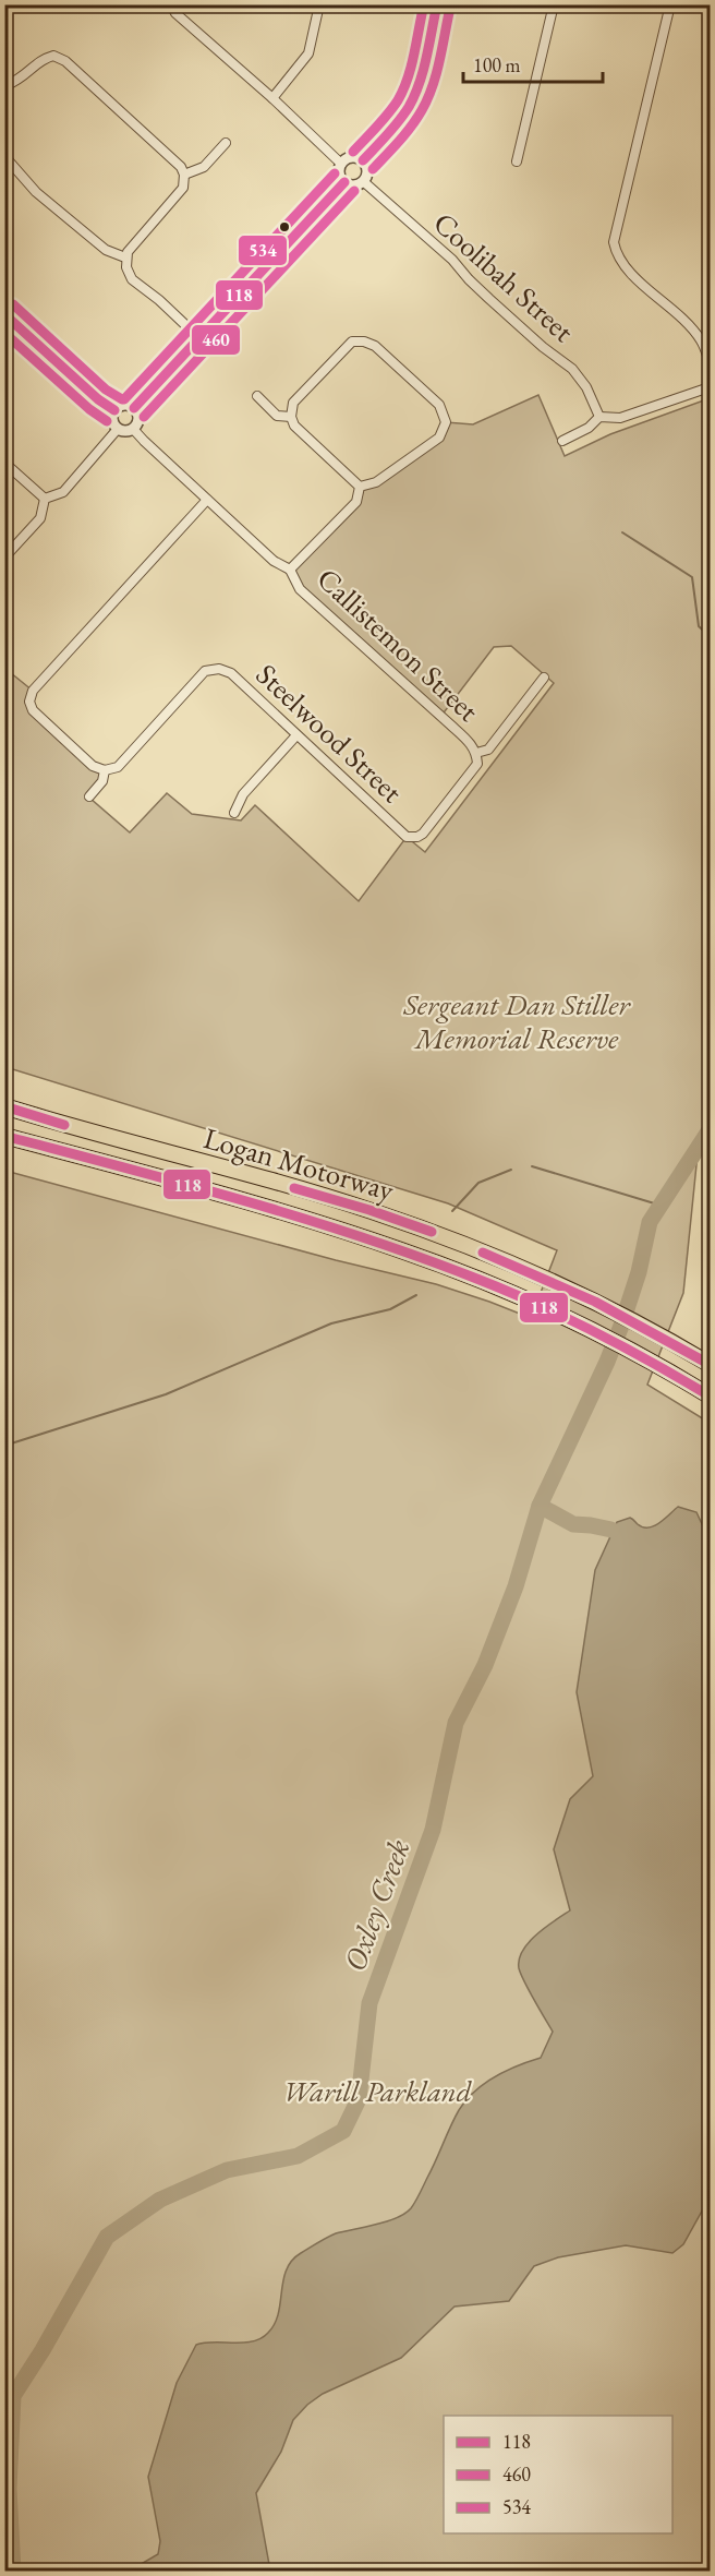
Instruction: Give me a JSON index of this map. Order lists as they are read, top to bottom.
{
  "streets": {
    "highway": ["Logan Motorway"],
    "street": ["Coolibah Street", "Callistemon Street", "Steelwood Street"]
  },
  "crossings": [
    ["Callistemon Street", "Steelwood Street"]
  ],
  "water": ["Oxley Creek"],
  "parks": ["Sergeant Dan Stiller Memorial Reserve", "Warill Parkland"],
  "lines": ["transit line 118", "transit line 534", "transit line 460"],
  "legend": ["118", "460", "534"],
  "scale_bar": "100 m"
}
